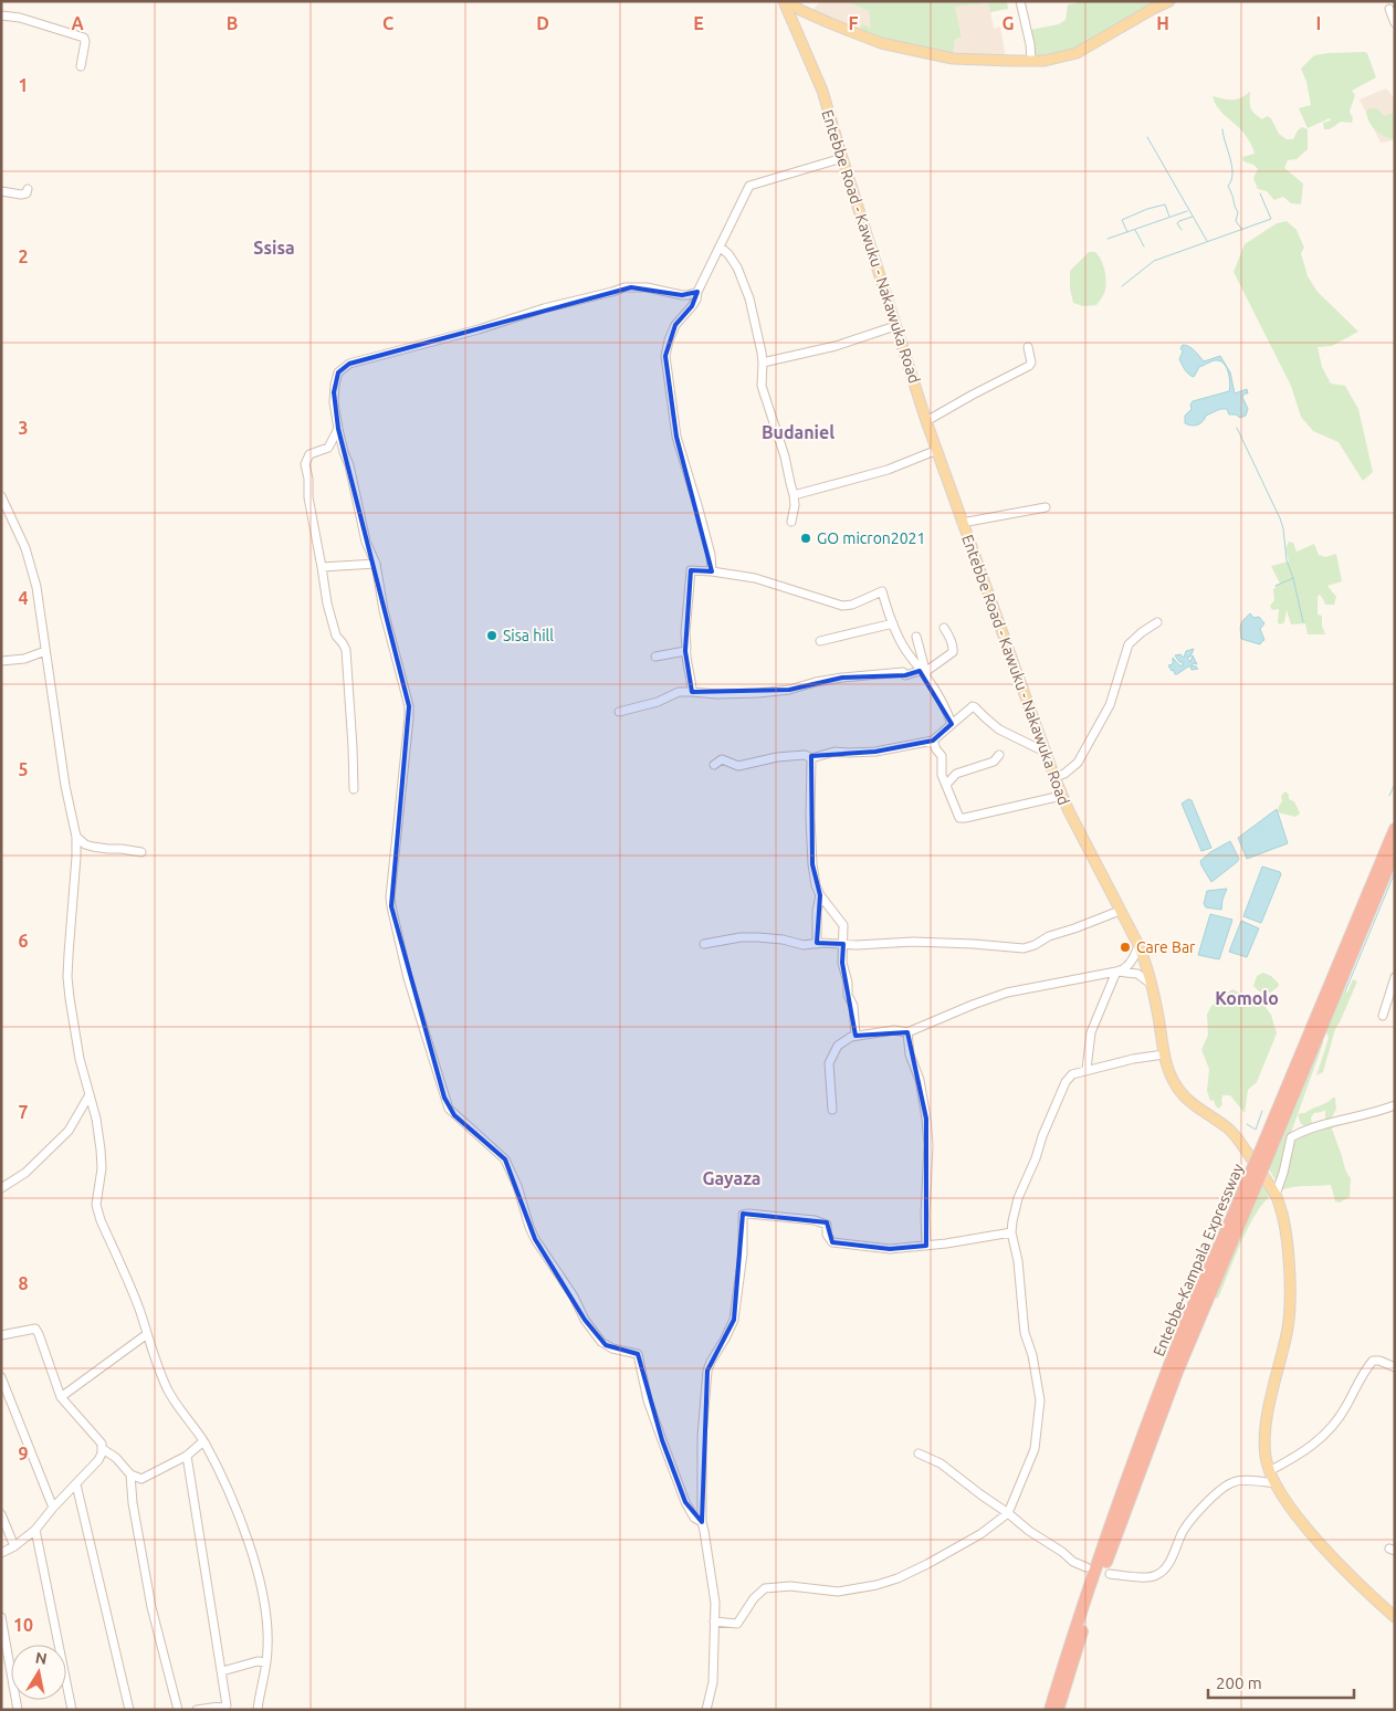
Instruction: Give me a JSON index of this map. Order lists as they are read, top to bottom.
{
  "streets": {
    "highway": ["Entebbe-Kampala Expressway"],
    "main road": ["Entebbe Road - Kawuku - Nakawuka Road"]
  },
  "districts": [
    "Ssisa",
    "Budaniel",
    "Komolo",
    "Gayaza"
  ],
  "places": ["GO micron2021", "Sisa hill", "Care Bar"],
  "scale_bar": "200 m",
  "north": "top",
  "grid": {
    "columns": [
      "A",
      "B",
      "C",
      "D",
      "E",
      "F",
      "G",
      "H",
      "I"
    ],
    "rows": [
      "1",
      "2",
      "3",
      "4",
      "5",
      "6",
      "7",
      "8",
      "9",
      "10"
    ]
  }
}
